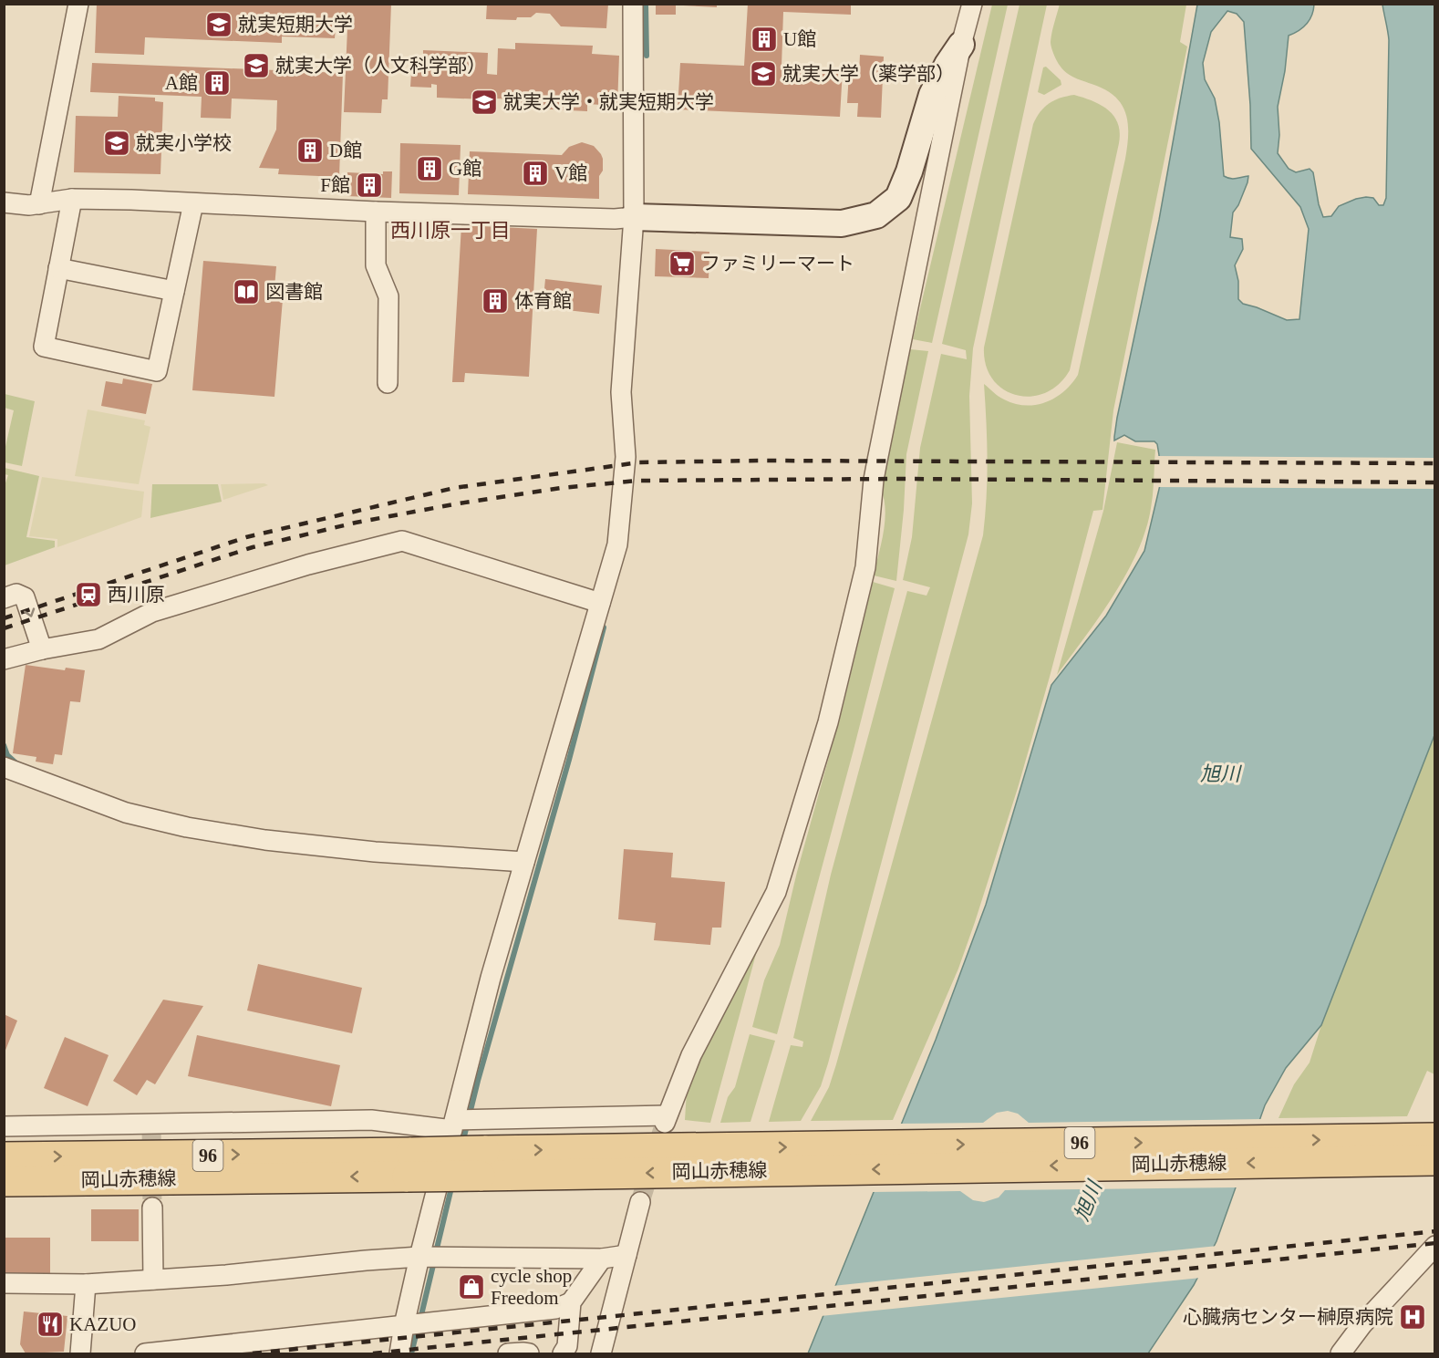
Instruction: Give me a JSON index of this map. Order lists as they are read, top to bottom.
{
  "streets": {
    "main road": ["96", "岡山赤穂線"]
  },
  "districts": ["西川原一丁目"],
  "water": ["旭川"],
  "places": {
    "school or university": [
      "就実短期大学",
      "就実大学（人文科学部）",
      "就実大学（薬学部）",
      "就実大学・就実短期大学",
      "就実小学校"
    ],
    "building": [
      "U館",
      "A館",
      "D館",
      "G館",
      "V館",
      "F館",
      "体育館"
    ],
    "supermarket": ["ファミリーマート"],
    "library": ["図書館"],
    "station": ["西川原"],
    "shop": ["cycle shop Freedom"],
    "hospital": ["心臓病センター榊原病院"],
    "restaurant": ["KAZUO"]
  }
}
